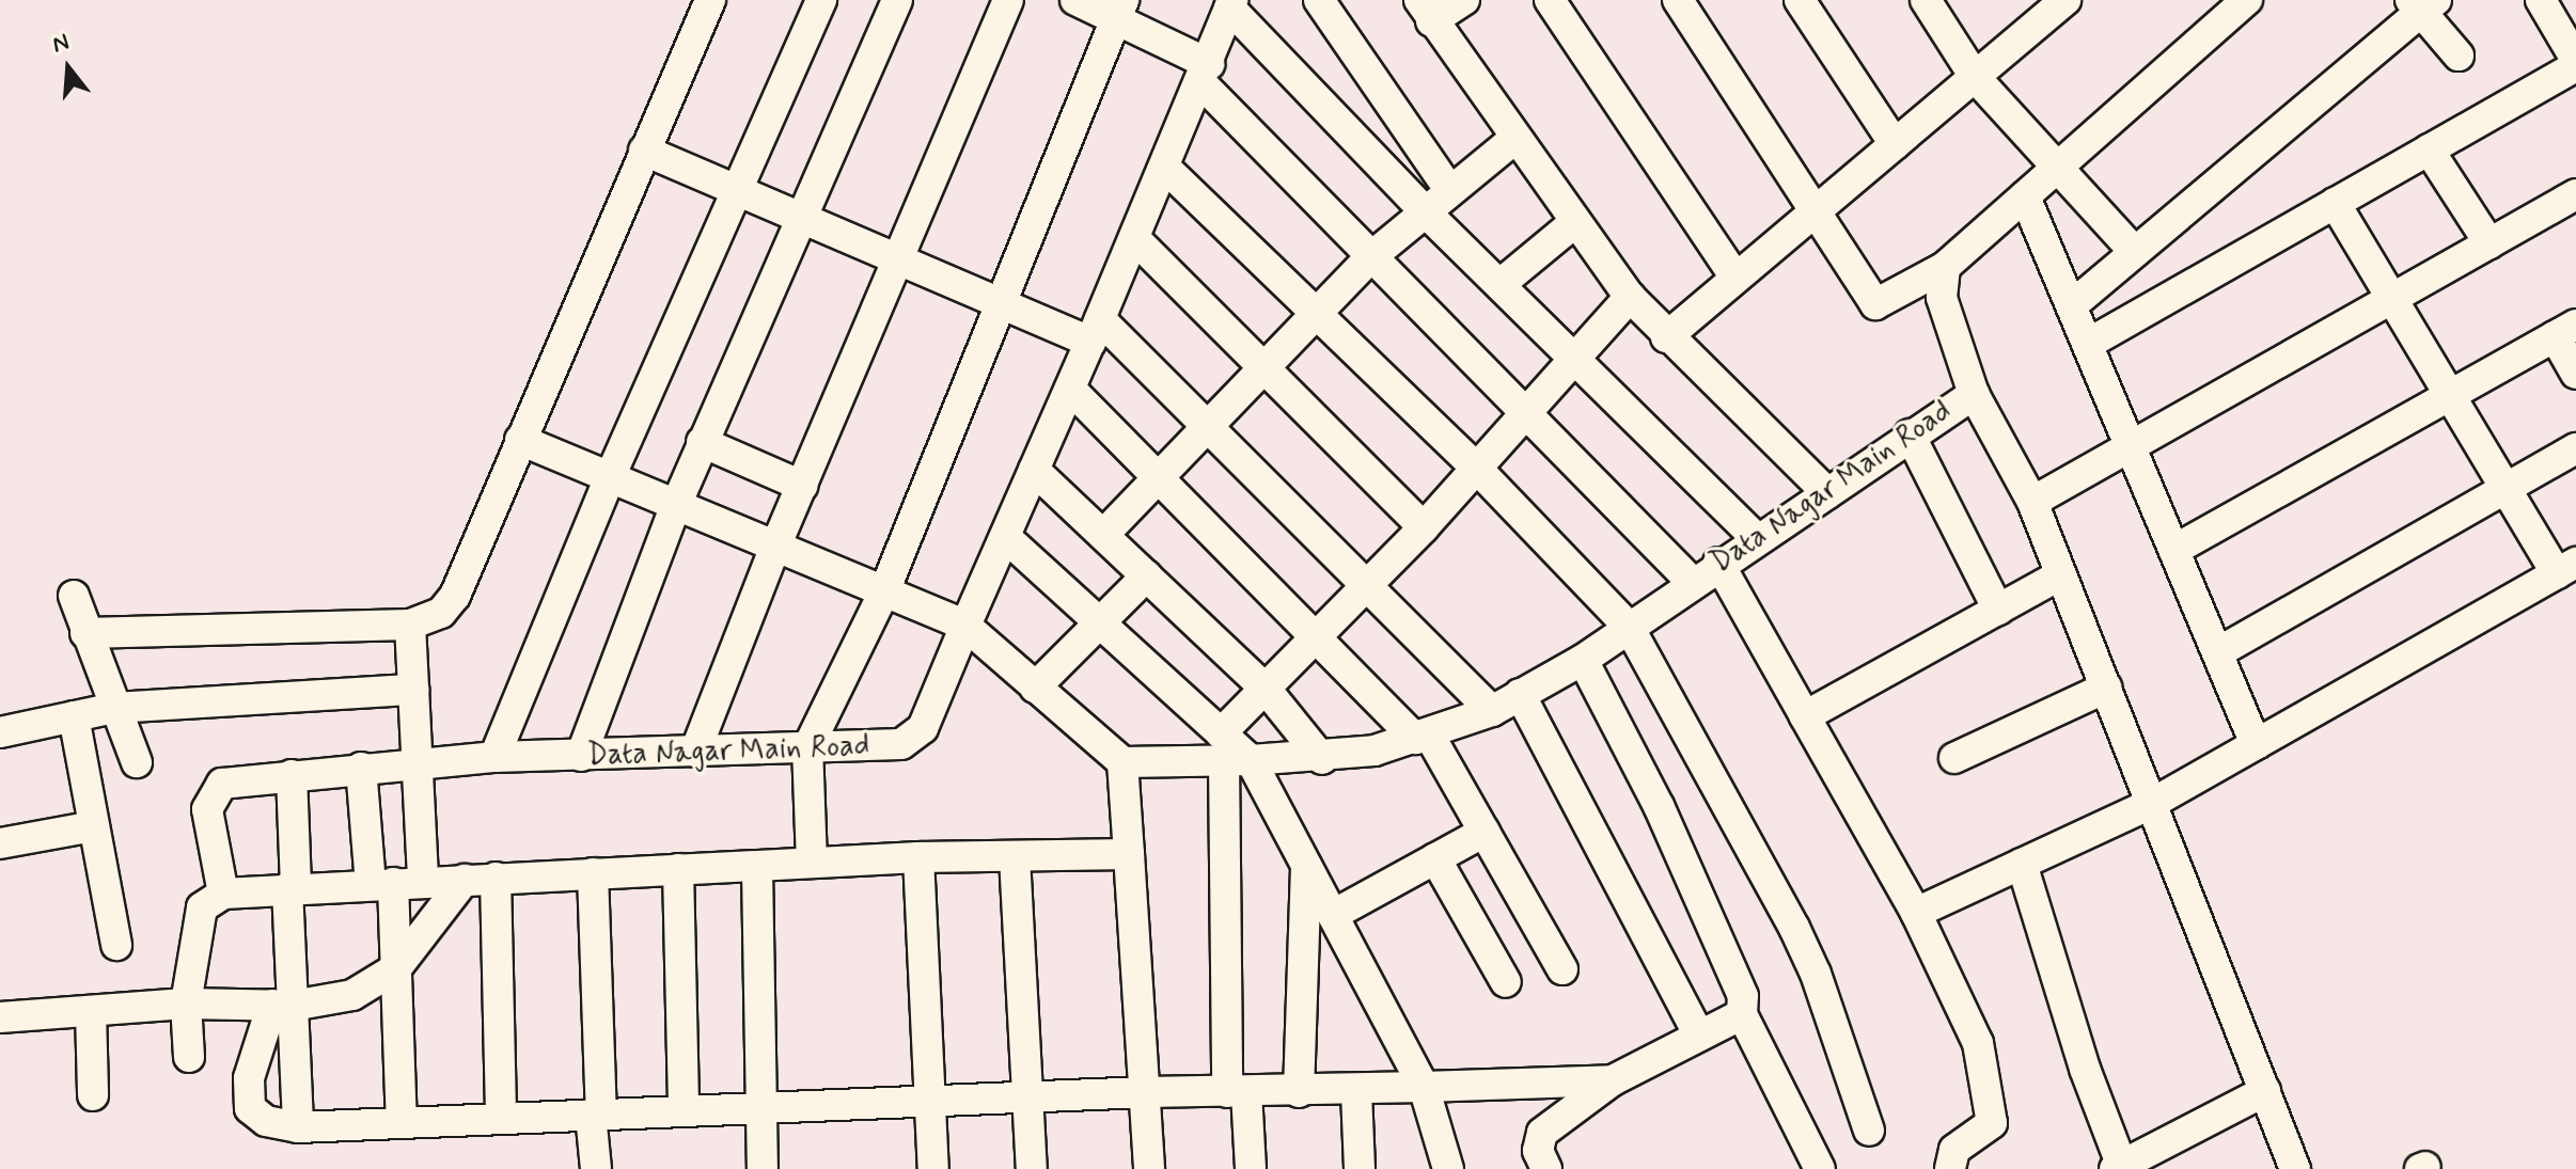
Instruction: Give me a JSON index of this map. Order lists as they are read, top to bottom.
{
  "streets": {
    "street": ["Data Nagar Main Road"]
  },
  "north": "top"
}
